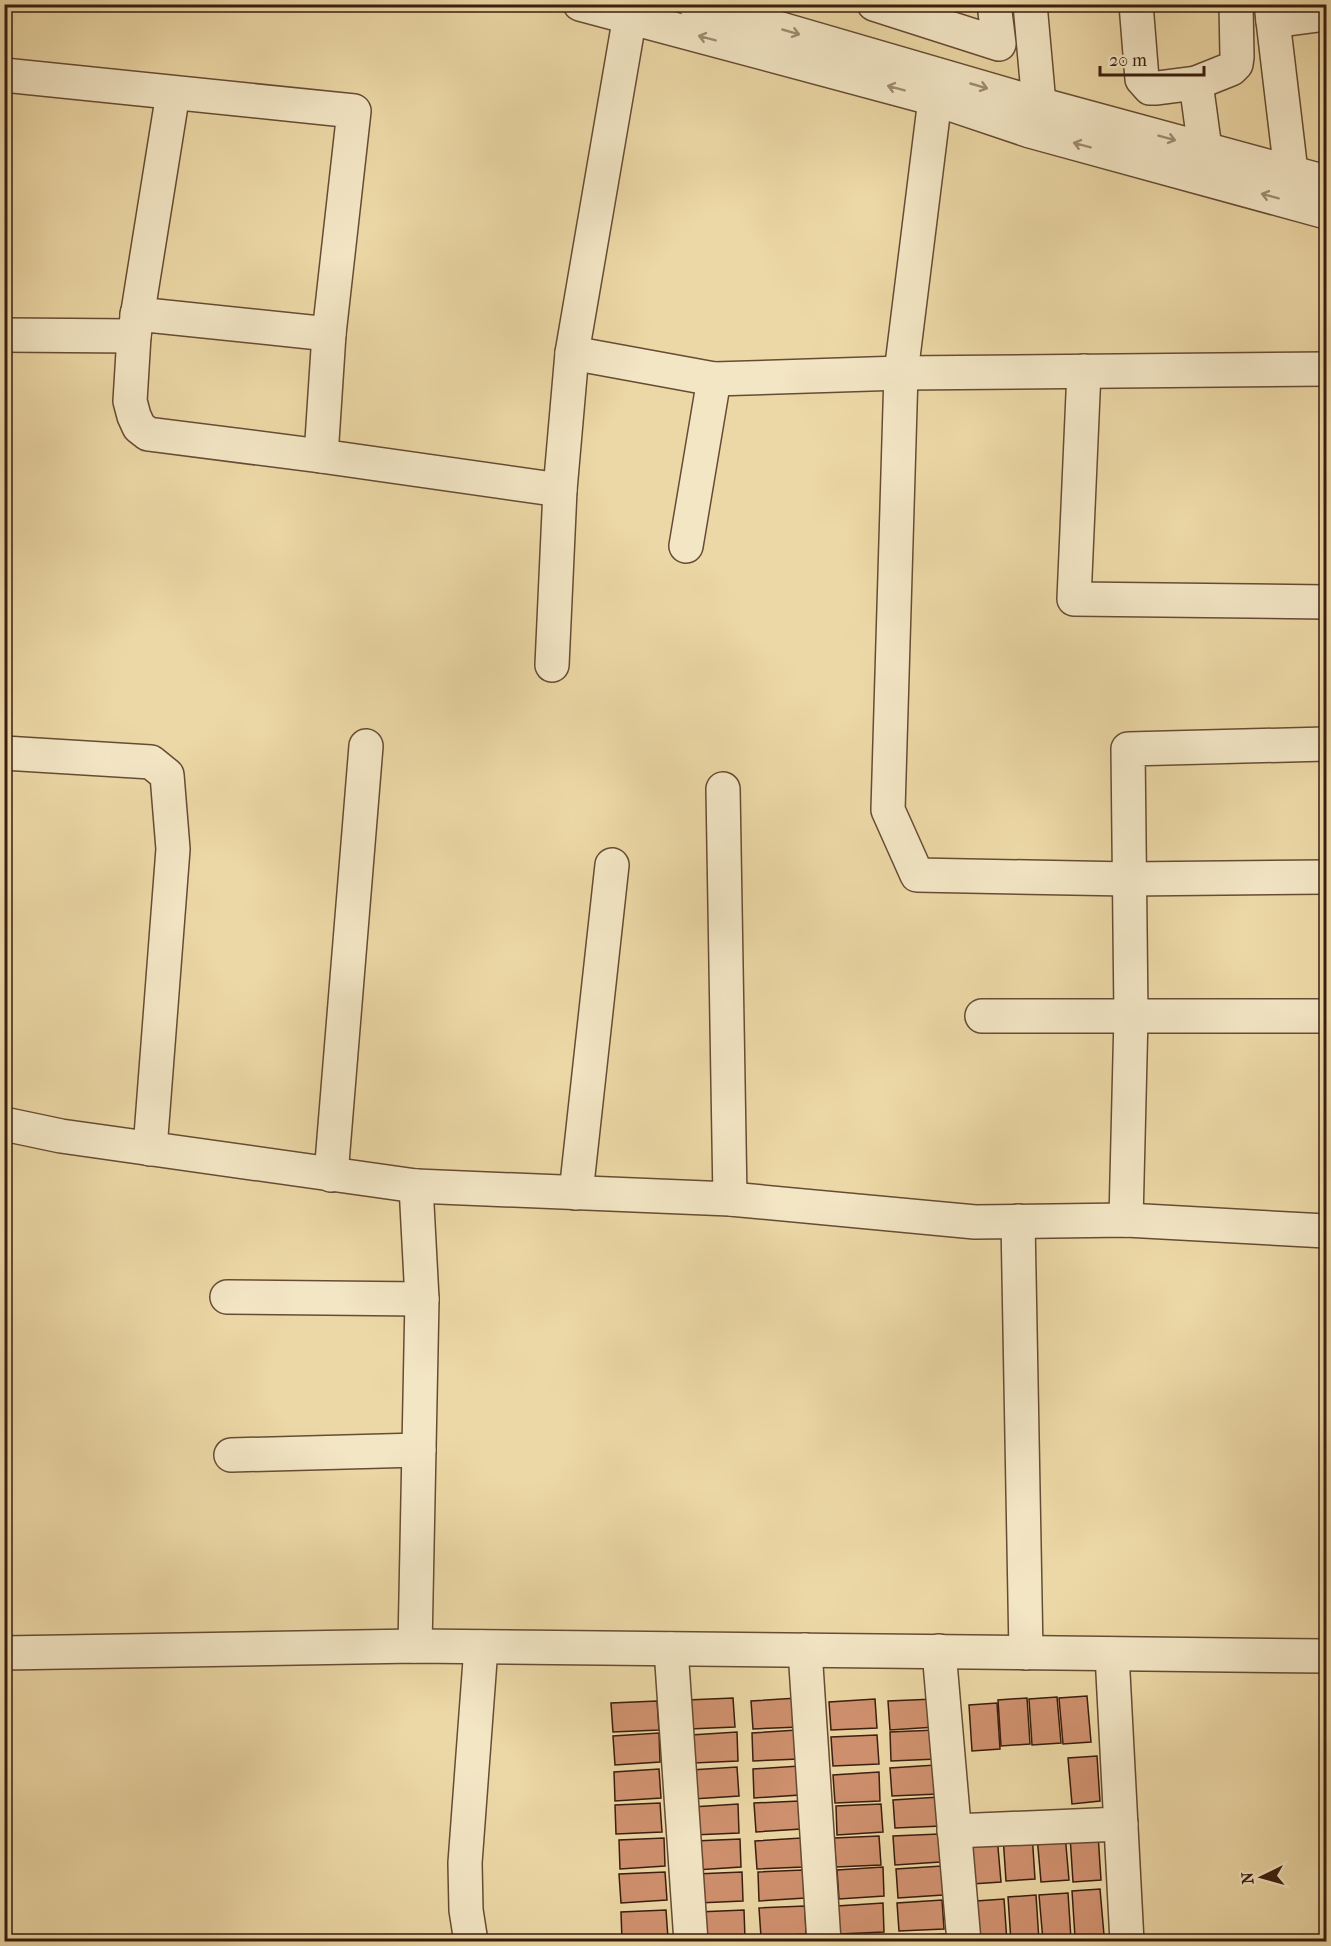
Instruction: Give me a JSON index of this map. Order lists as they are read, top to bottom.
{
  "scale_bar": "20 m",
  "north": "left"
}
